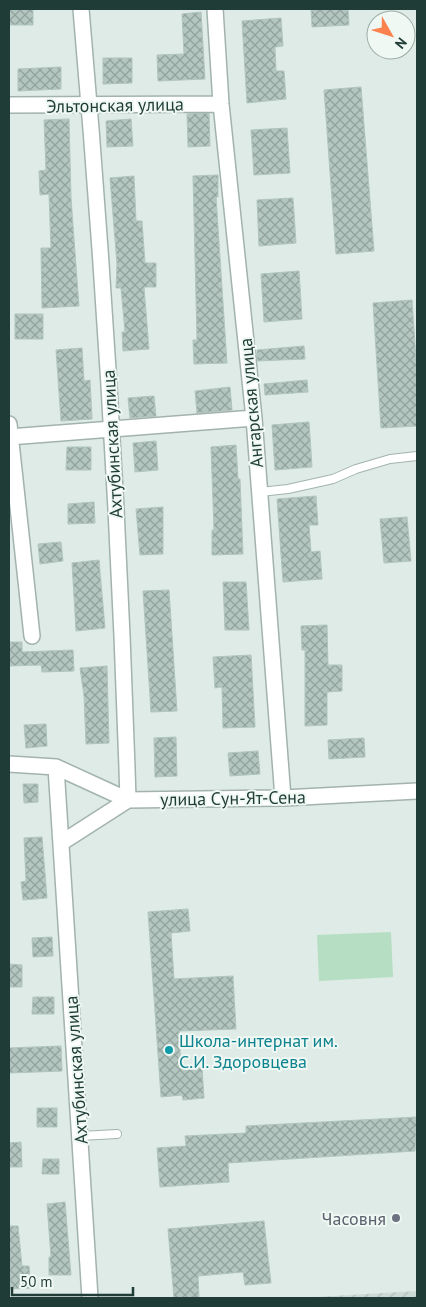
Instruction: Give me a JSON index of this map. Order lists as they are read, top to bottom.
{
  "streets": {
    "street": [
      "Эльтонская улица",
      "Ангарская улица",
      "Ахтубинская улица",
      "улица Сун-Ят-Сена"
    ]
  },
  "crossings": [
    ["Эльтонская улица", "Ангарская улица"],
    ["Эльтонская улица", "Ахтубинская улица"],
    ["Ангарская улица", "улица Сун-Ят-Сена"],
    ["Ахтубинская улица", "улица Сун-Ят-Сена"]
  ],
  "places": ["Школа-интернат им. С.И. Здоровцева", "Часовня"],
  "scale_bar": "50 m",
  "north": "bottom right"
}
